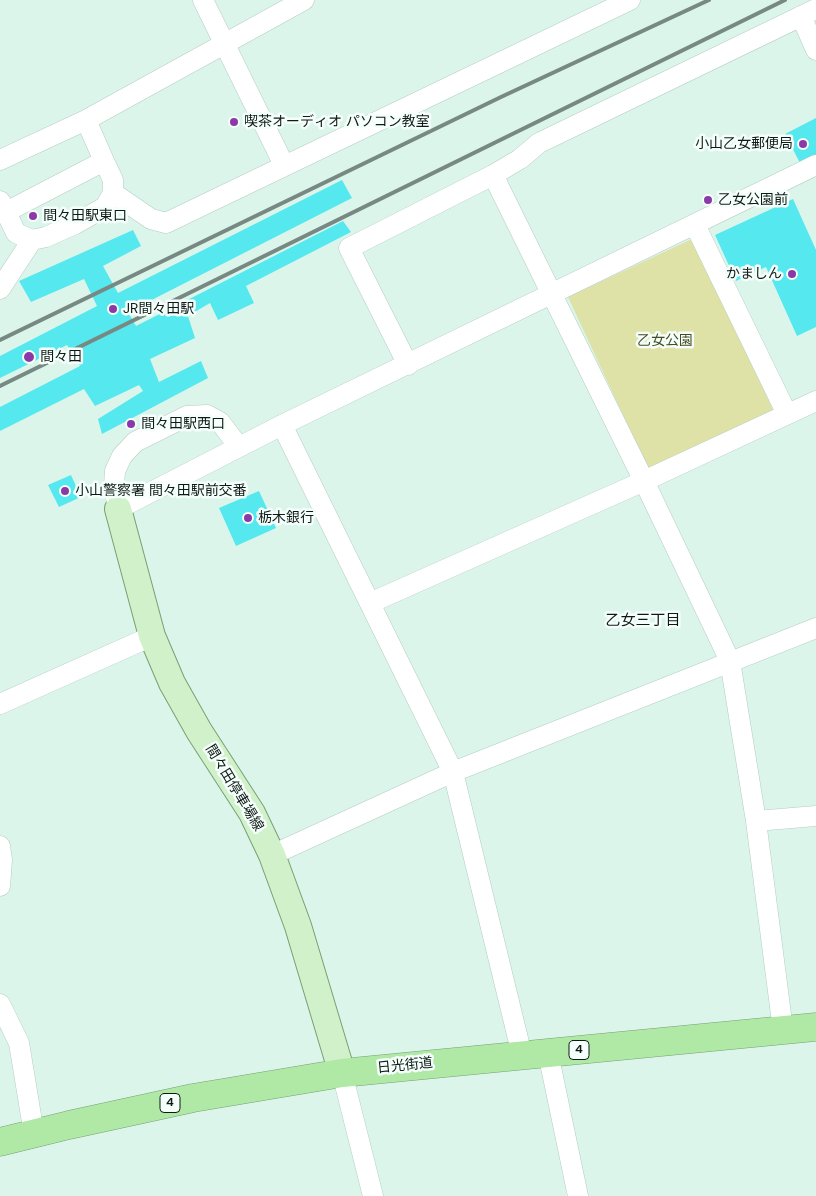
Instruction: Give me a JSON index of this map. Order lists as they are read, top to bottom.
{
  "streets": {
    "highway": ["4", "日光街道"],
    "main road": ["間々田停車場線"]
  },
  "crossings": [
    ["間々田停車場線", "日光街道"]
  ],
  "districts": ["乙女三丁目"],
  "parks": ["乙女公園"],
  "places": [
    "喫茶オーディオ パソコン教室",
    "小山乙女郵便局",
    "乙女公園前",
    "間々田駅東口",
    "かましん",
    "JR間々田駅",
    "間々田",
    "間々田駅西口",
    "小山警察署 間々田駅前交番",
    "栃木銀行"
  ]
}
